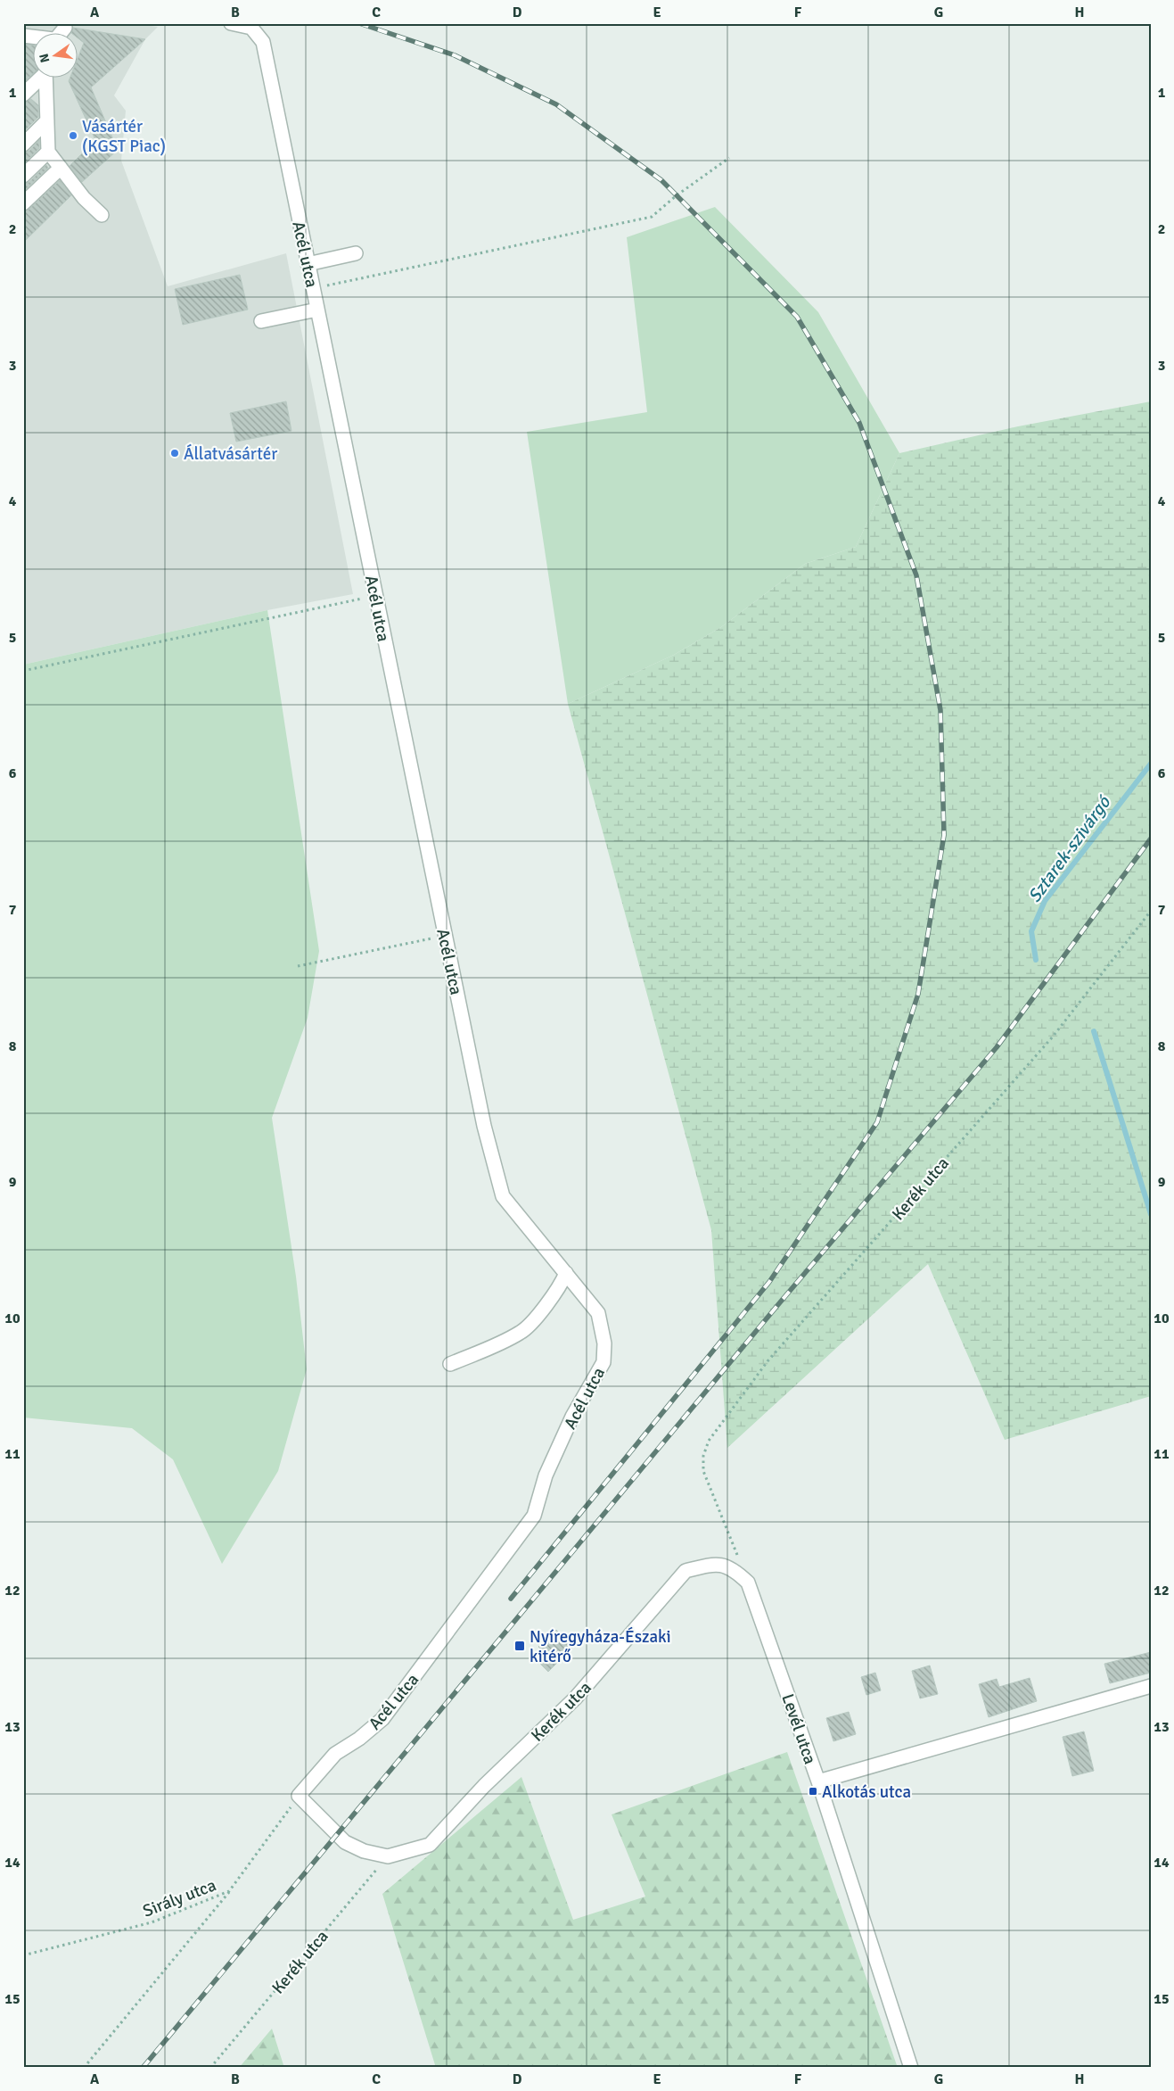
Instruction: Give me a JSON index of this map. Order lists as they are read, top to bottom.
{
  "streets": {
    "street": ["Acél utca", "Kerék utca", "Levél utca"],
    "path": ["Sirály utca"]
  },
  "crossings": [
    ["Acél utca", "Kerék utca"],
    ["Acél utca", "Sirály utca"],
    ["Kerék utca", "Levél utca"],
    ["Kerék utca", "Sirály utca"]
  ],
  "water": ["Sztarek-szivárgó"],
  "places": {
    "other": ["Vásártér (KGST Piac)", "Állatvásártér"],
    "transit": ["Nyíregyháza-Északi kitérő", "Alkotás utca"]
  },
  "north": "left",
  "grid": {
    "columns": [
      "A",
      "B",
      "C",
      "D",
      "E",
      "F",
      "G",
      "H"
    ],
    "rows": [
      "1",
      "2",
      "3",
      "4",
      "5",
      "6",
      "7",
      "8",
      "9",
      "10",
      "11",
      "12",
      "13",
      "14",
      "15"
    ]
  }
}
